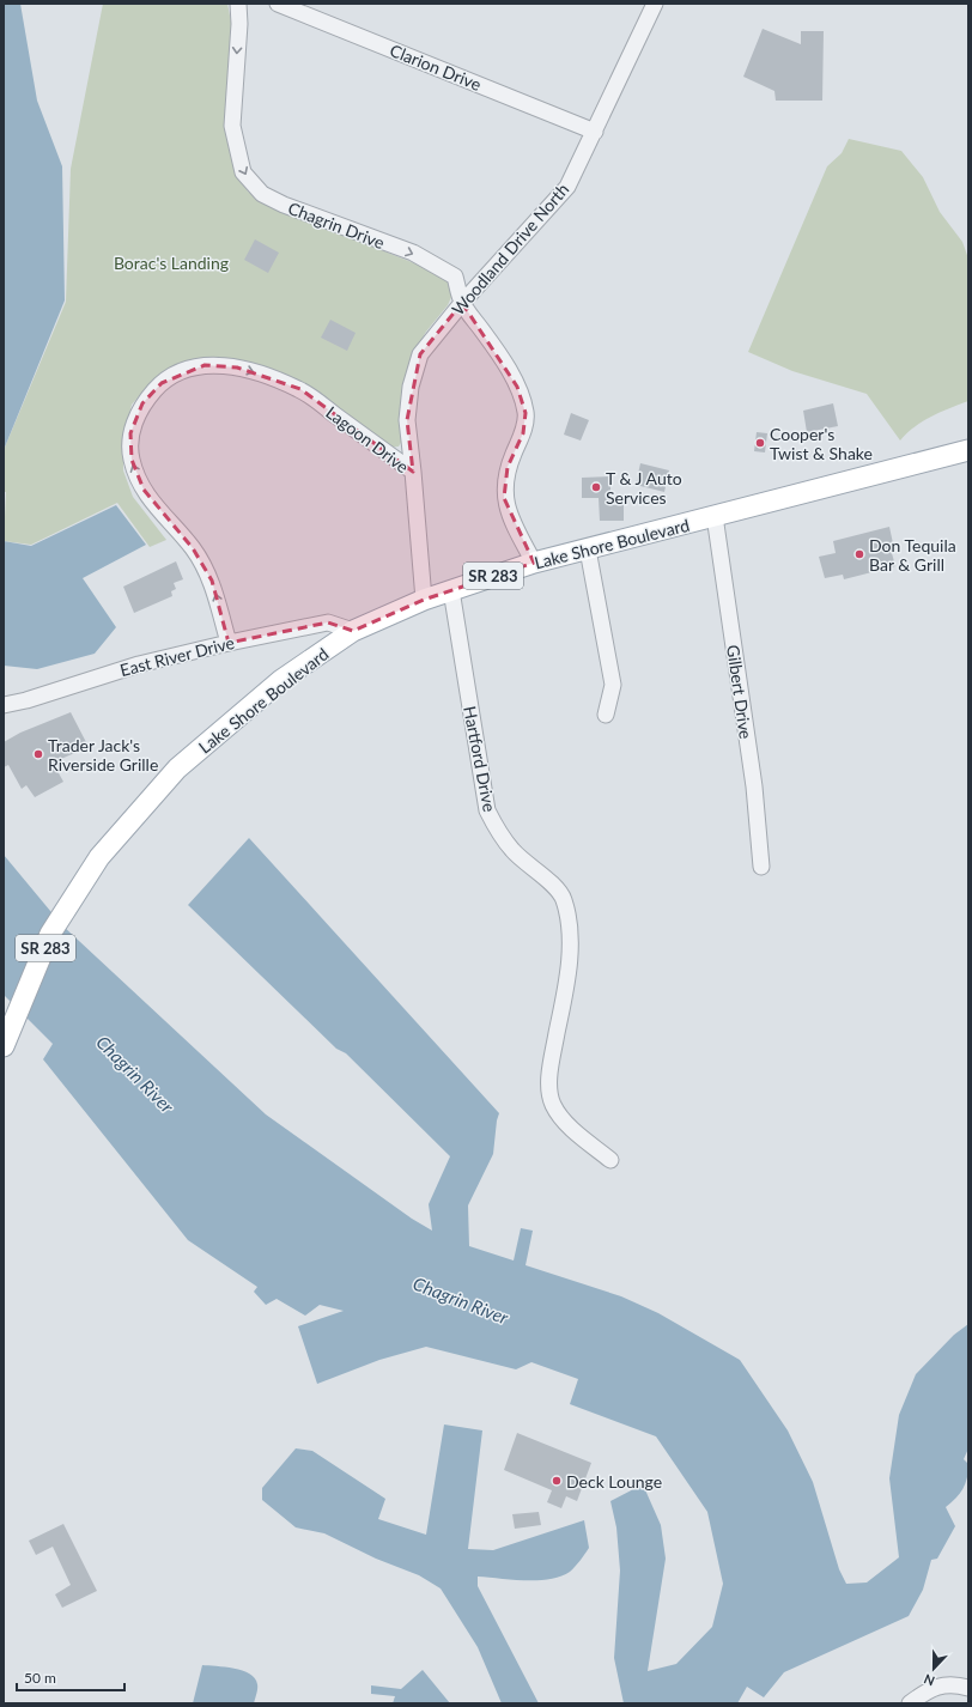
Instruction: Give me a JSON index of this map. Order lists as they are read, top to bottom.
{
  "streets": {
    "main road": ["Lake Shore Boulevard", "SR 283"],
    "street": [
      "Clarion Drive",
      "Chagrin Drive",
      "Woodland Drive North",
      "Lagoon Drive",
      "East River Drive",
      "Gilbert Drive",
      "Hartford Drive"
    ]
  },
  "crossings": [
    ["Clarion Drive", "Woodland Drive North"],
    ["Chagrin Drive", "Woodland Drive North"],
    ["Woodland Drive North", "Lagoon Drive"],
    ["Lagoon Drive", "Lake Shore Boulevard"],
    ["Lagoon Drive", "East River Drive"],
    ["Lake Shore Boulevard", "East River Drive"],
    ["Lake Shore Boulevard", "Gilbert Drive"],
    ["Lake Shore Boulevard", "Hartford Drive"]
  ],
  "one_way": ["Chagrin Drive"],
  "water": ["Chagrin River"],
  "parks": ["Borac's Landing"],
  "places": [
    "Cooper's Twist & Shake",
    "T & J Auto Services",
    "Don Tequila Bar & Grill",
    "Trader Jack's Riverside Grille",
    "Deck Lounge"
  ],
  "scale_bar": "50 m",
  "north": "bottom"
}
